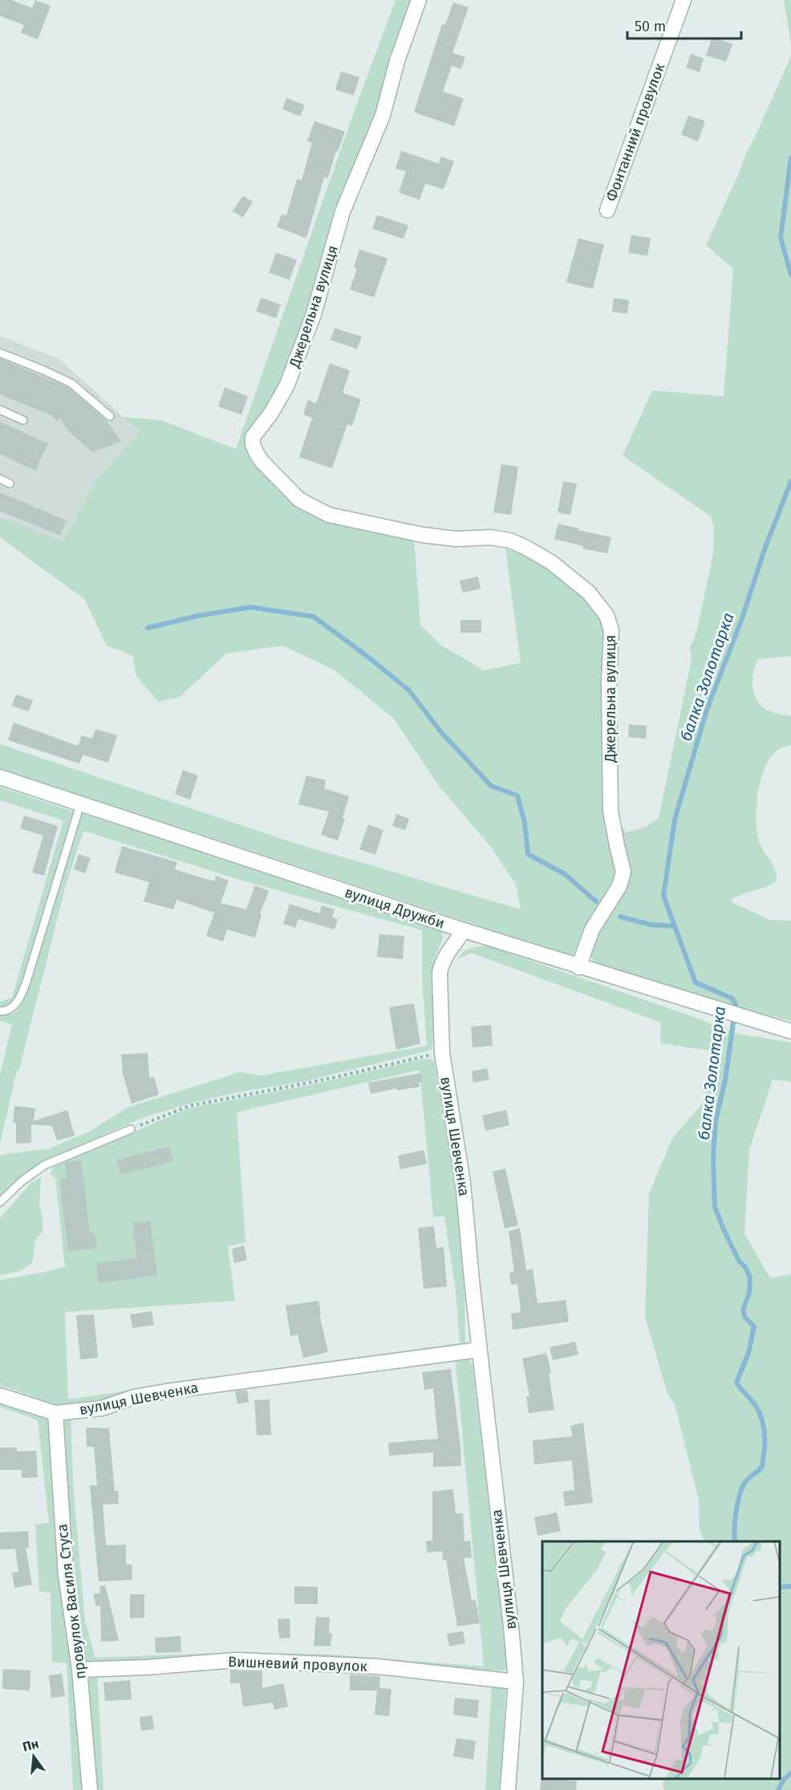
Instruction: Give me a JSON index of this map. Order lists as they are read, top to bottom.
{
  "streets": {
    "street": [
      "Фонтанний провулок",
      "Джерельна вулиця",
      "вулиця Дружби",
      "вулиця Шевченка",
      "провулок Василя Стуса",
      "Вишневий провулок"
    ]
  },
  "crossings": [
    ["Джерельна вулиця", "вулиця Дружби"],
    ["вулиця Дружби", "вулиця Шевченка"],
    ["вулиця Шевченка", "провулок Василя Стуса"],
    ["вулиця Шевченка", "Вишневий провулок"],
    ["провулок Василя Стуса", "Вишневий провулок"]
  ],
  "water": ["балка Золотарка"],
  "scale_bar": "50 m",
  "north": "top"
}
